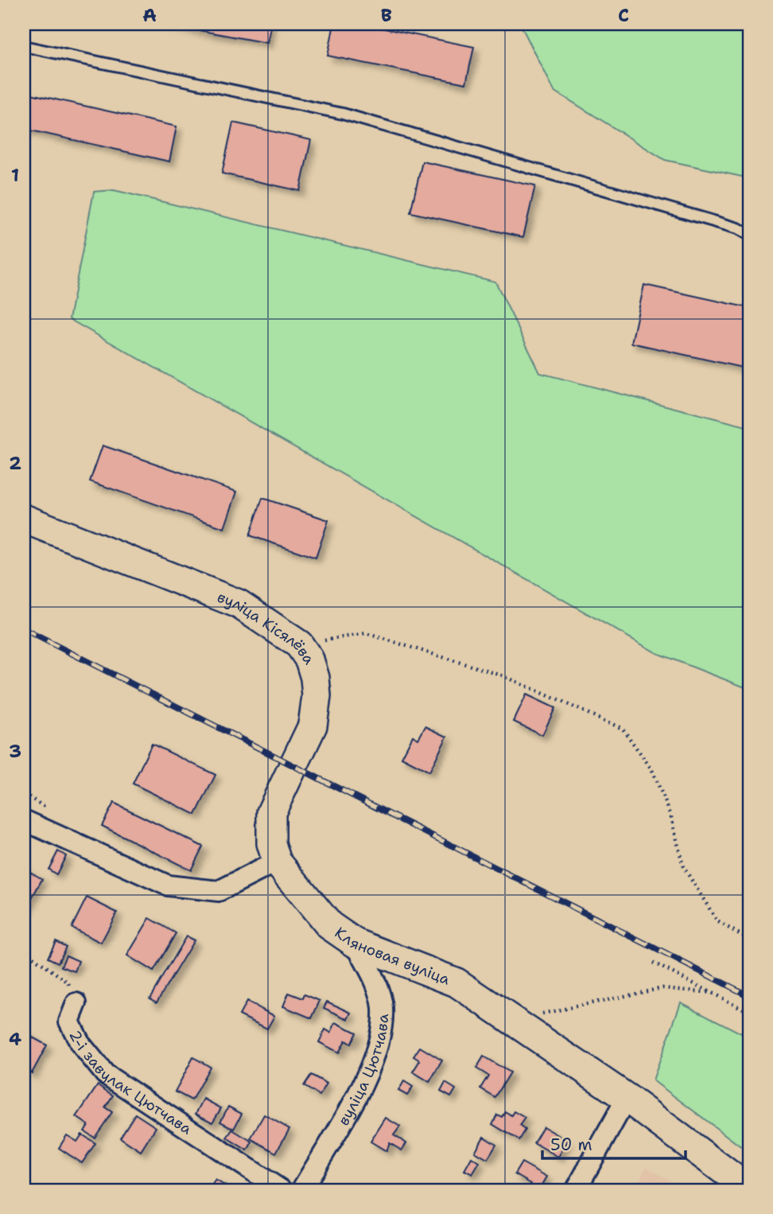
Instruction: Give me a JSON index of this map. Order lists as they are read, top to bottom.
{
  "streets": {
    "street": [
      "вуліца Кісялёва",
      "Кляновая вуліца",
      "вуліца Цютчава",
      "2-і завулак Цютчава"
    ]
  },
  "crossings": [
    ["вуліца Кісялёва", "Кляновая вуліца"],
    ["Кляновая вуліца", "вуліца Цютчава"]
  ],
  "scale_bar": "50 m",
  "grid": {
    "columns": ["A", "B", "C"],
    "rows": [
      "1",
      "2",
      "3",
      "4"
    ]
  }
}
